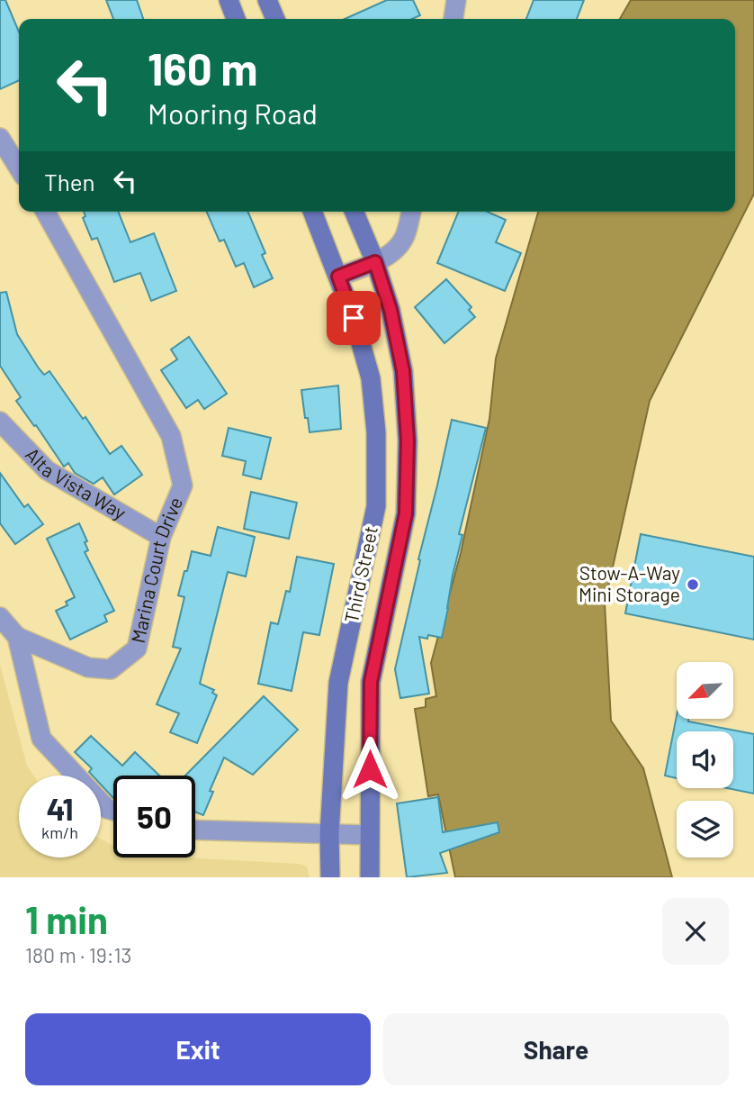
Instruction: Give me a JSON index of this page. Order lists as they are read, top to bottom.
{
  "streets": {
    "main road": ["Third Street"],
    "street": ["Alta Vista Way", "Marina Court Drive"]
  },
  "crossings": [
    ["Alta Vista Way", "Marina Court Drive"]
  ],
  "places": ["Stow-A-Way Mini Storage"],
  "north": "bottom left",
  "page": {
    "turn": ["160 m", "Mooring Road"],
    "then": "Then",
    "speed": "41 km/h",
    "limit": "50",
    "heading": ["1 min", "180 m · 19:13"],
    "buttons": ["Exit", "Share"]
  }
}
